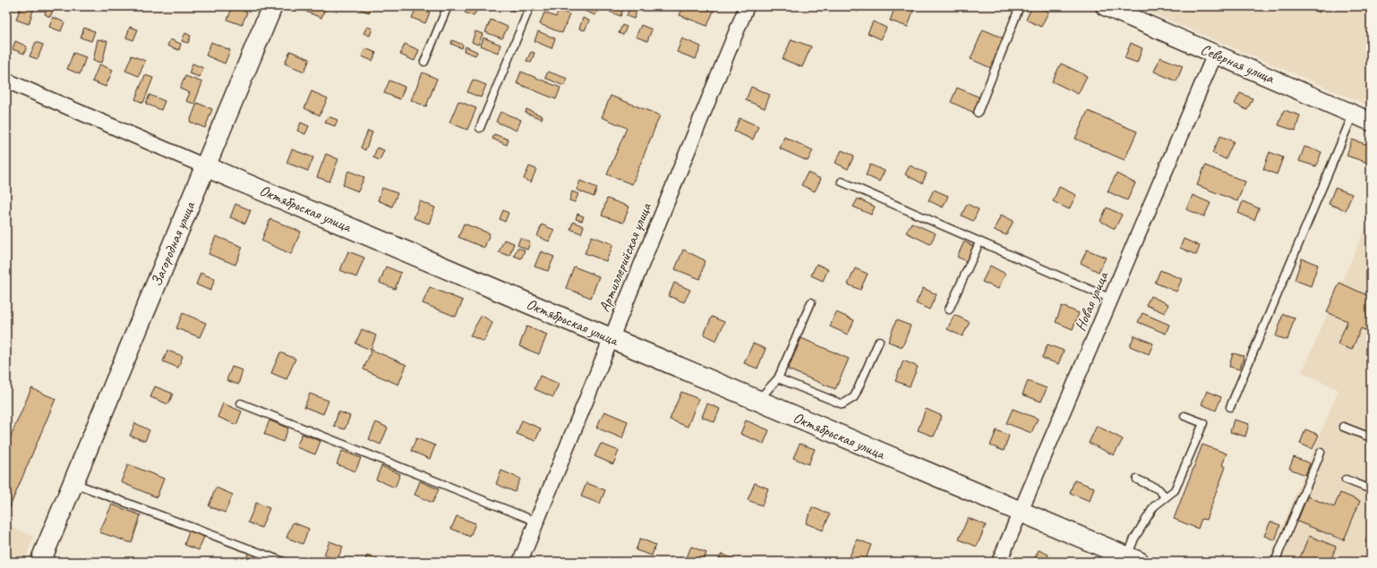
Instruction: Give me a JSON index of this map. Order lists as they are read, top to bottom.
{
  "streets": {
    "main road": ["Октябрьская улица", "Загородная улица"],
    "street": ["Северная улица", "Артиллерийская улица", "Новая улица"]
  },
  "crossings": [
    ["Северная улица", "Новая улица"],
    ["Октябрьская улица", "Загородная улица"],
    ["Октябрьская улица", "Артиллерийская улица"],
    ["Октябрьская улица", "Новая улица"]
  ]
}
